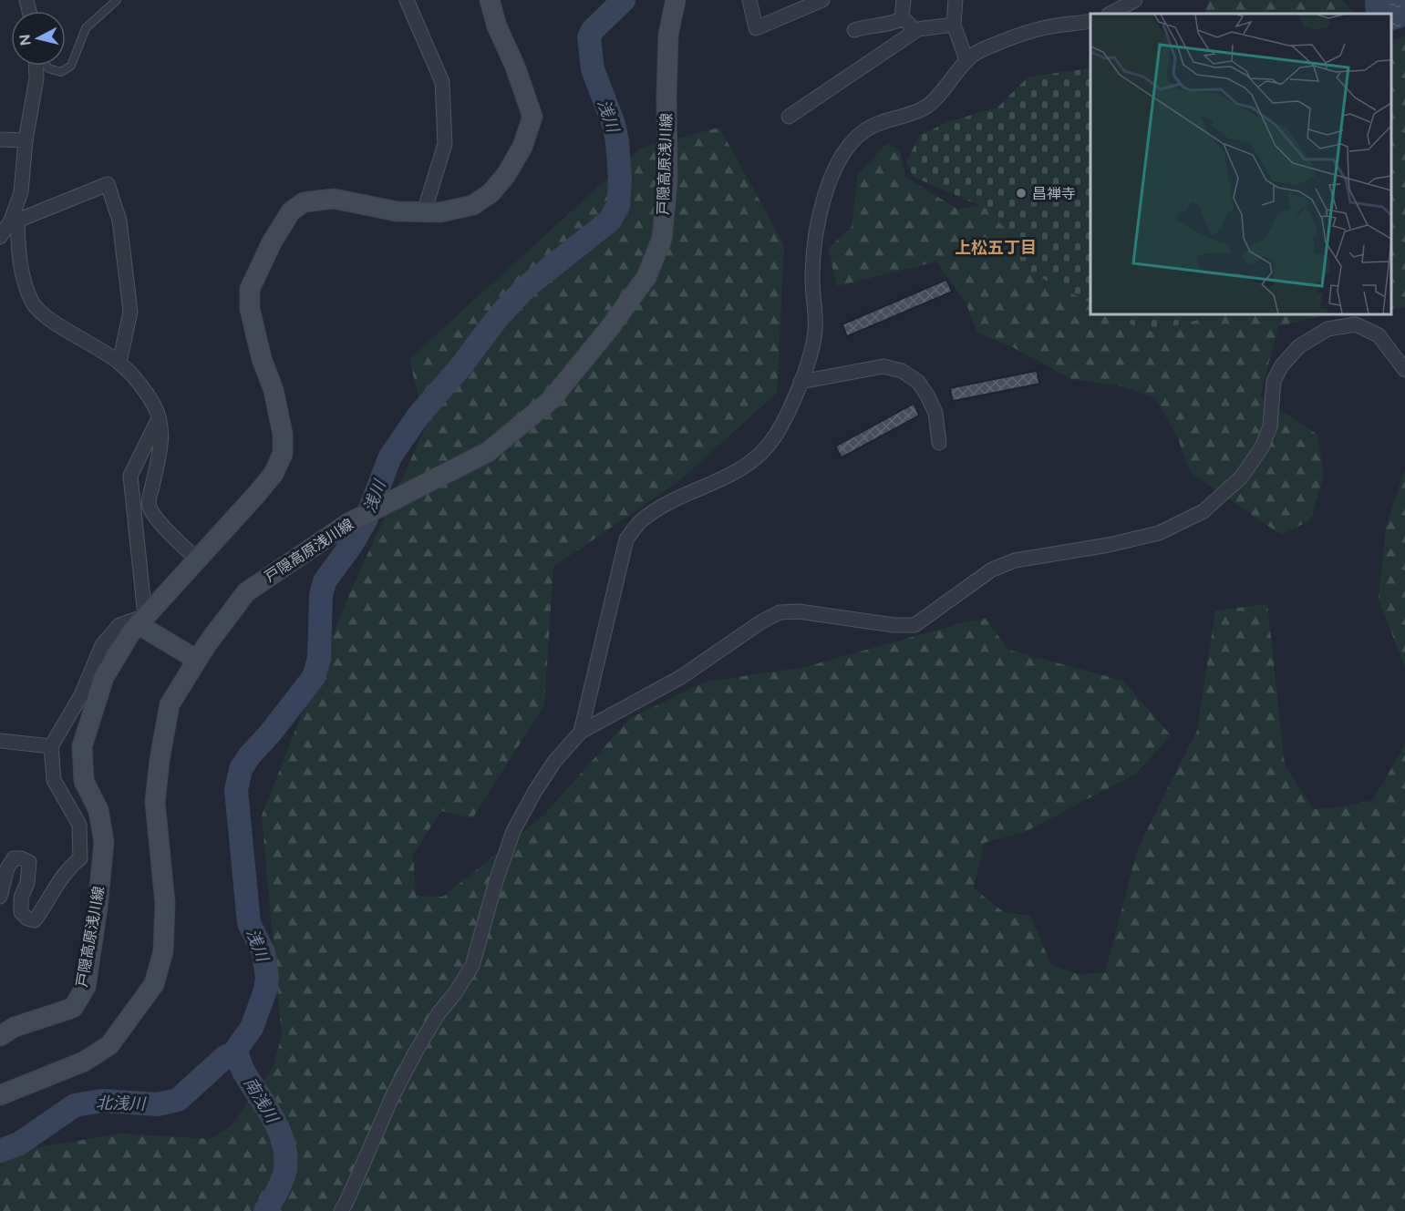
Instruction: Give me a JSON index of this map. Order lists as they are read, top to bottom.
{
  "streets": {
    "main road": ["戸隠高原浅川線"]
  },
  "districts": ["上松五丁目"],
  "water": ["浅川", "南浅川", "北浅川"],
  "places": ["昌禅寺"],
  "north": "left"
}
